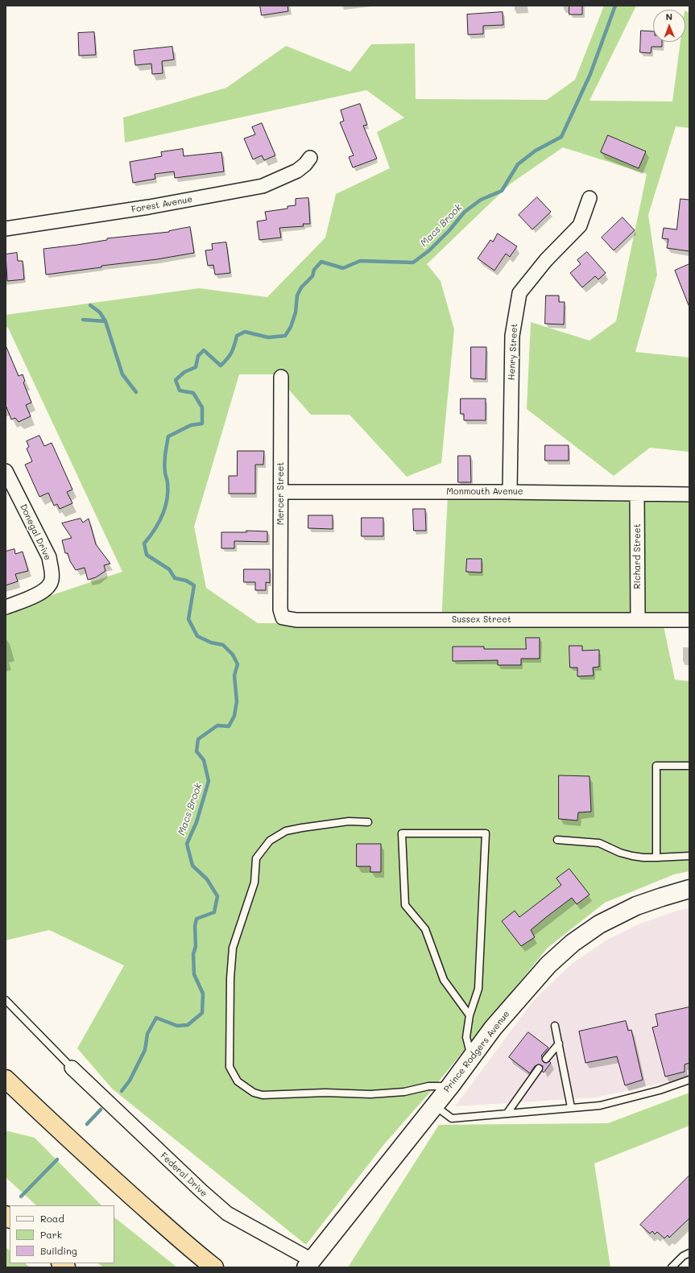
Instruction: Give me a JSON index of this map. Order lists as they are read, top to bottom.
{
  "streets": {
    "street": [
      "Forest Avenue",
      "Henry Street",
      "Monmouth Avenue",
      "Mercer Street",
      "Donegal Drive",
      "Richard Street",
      "Sussex Street",
      "Prince Rodgers Avenue",
      "Federal Drive"
    ]
  },
  "crossings": [
    ["Henry Street", "Monmouth Avenue"],
    ["Monmouth Avenue", "Mercer Street"],
    ["Monmouth Avenue", "Richard Street"],
    ["Mercer Street", "Sussex Street"],
    ["Richard Street", "Sussex Street"],
    ["Prince Rodgers Avenue", "Federal Drive"]
  ],
  "water": ["Macs Brook"],
  "legend": ["Road", "Park", "Building"],
  "north": "top"
}
